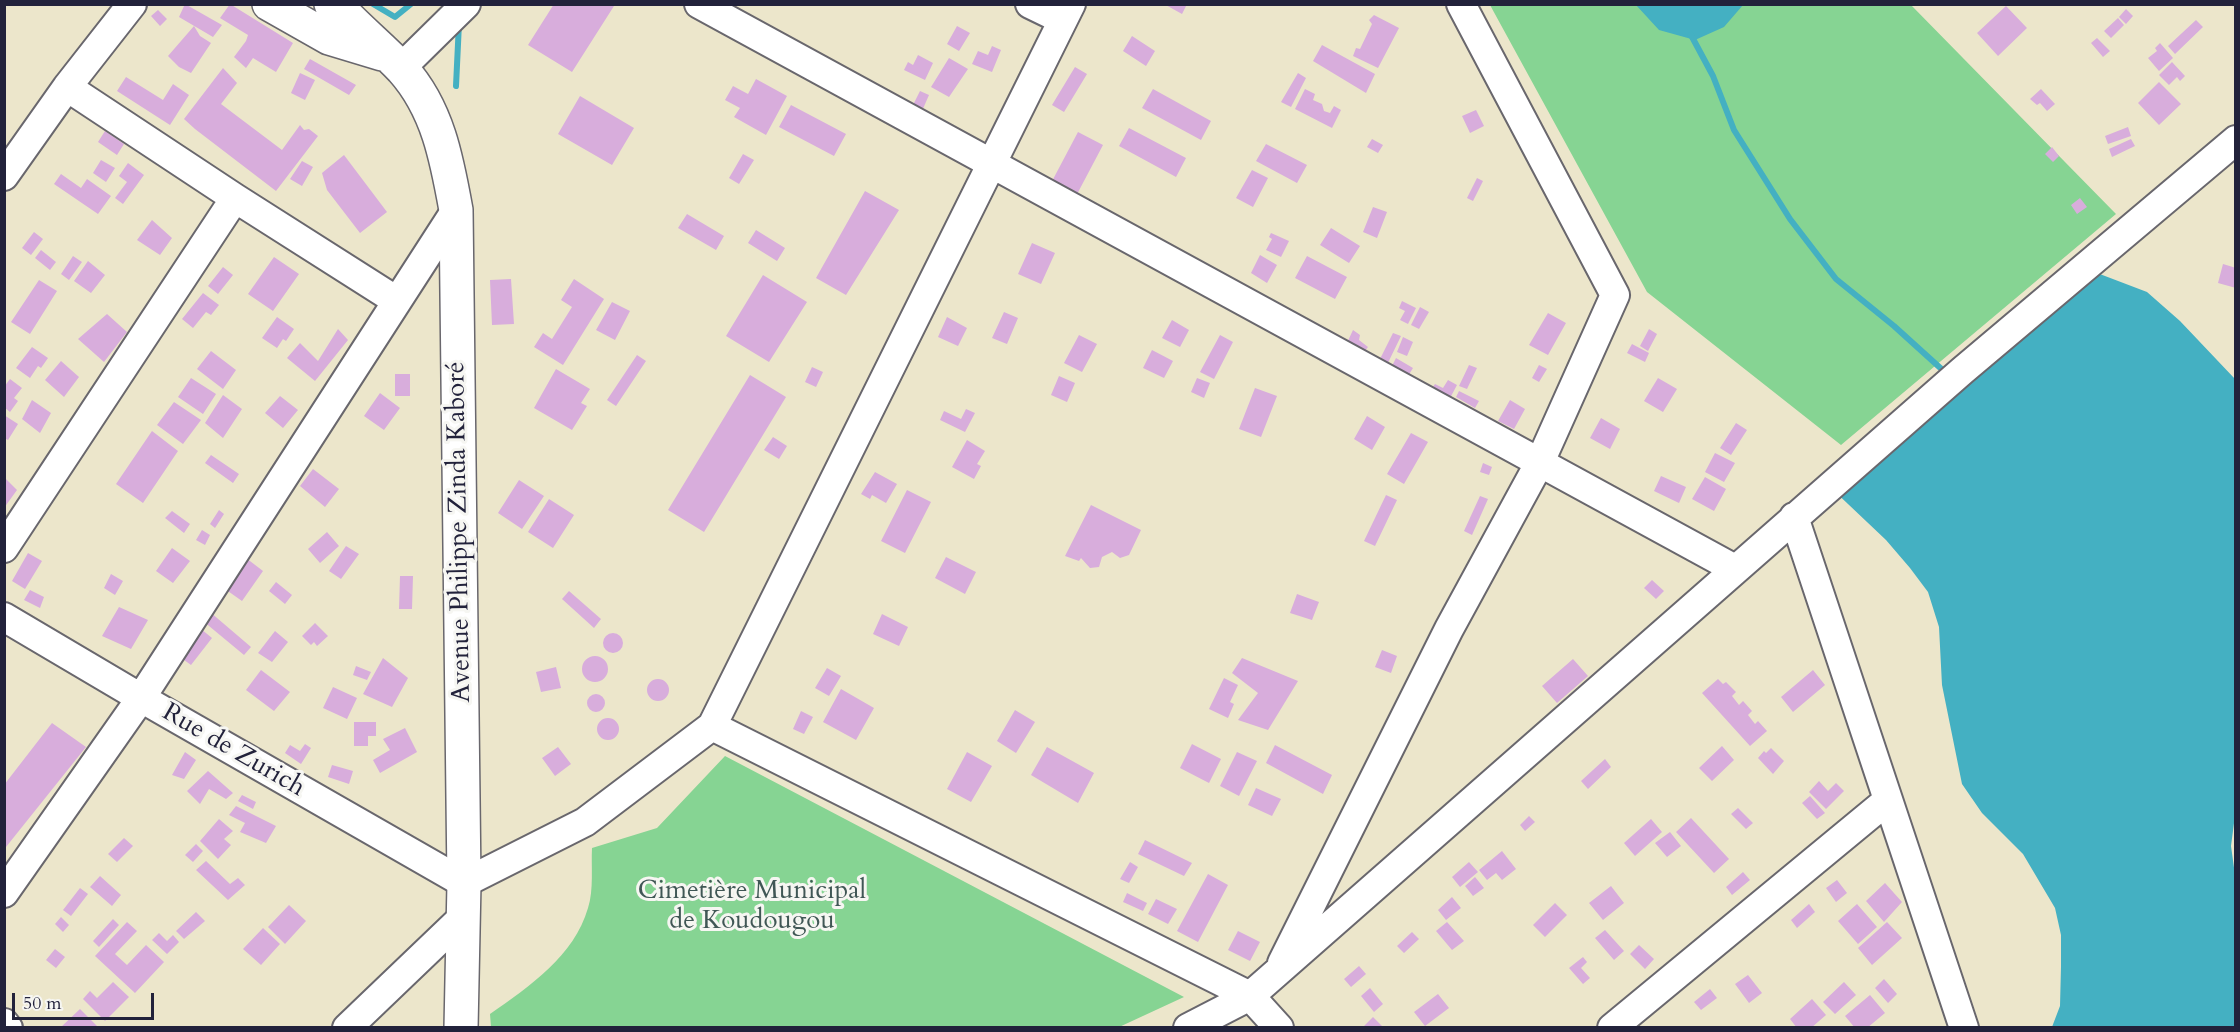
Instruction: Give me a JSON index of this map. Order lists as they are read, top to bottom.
{
  "streets": {
    "main road": ["Avenue Philippe Zinda Kaboré"],
    "street": ["Rue de Zurich"]
  },
  "crossings": [
    ["Avenue Philippe Zinda Kaboré", "Rue de Zurich"]
  ],
  "parks": ["Cimetière Municipal de Koudougou"],
  "scale_bar": "50 m"
}
